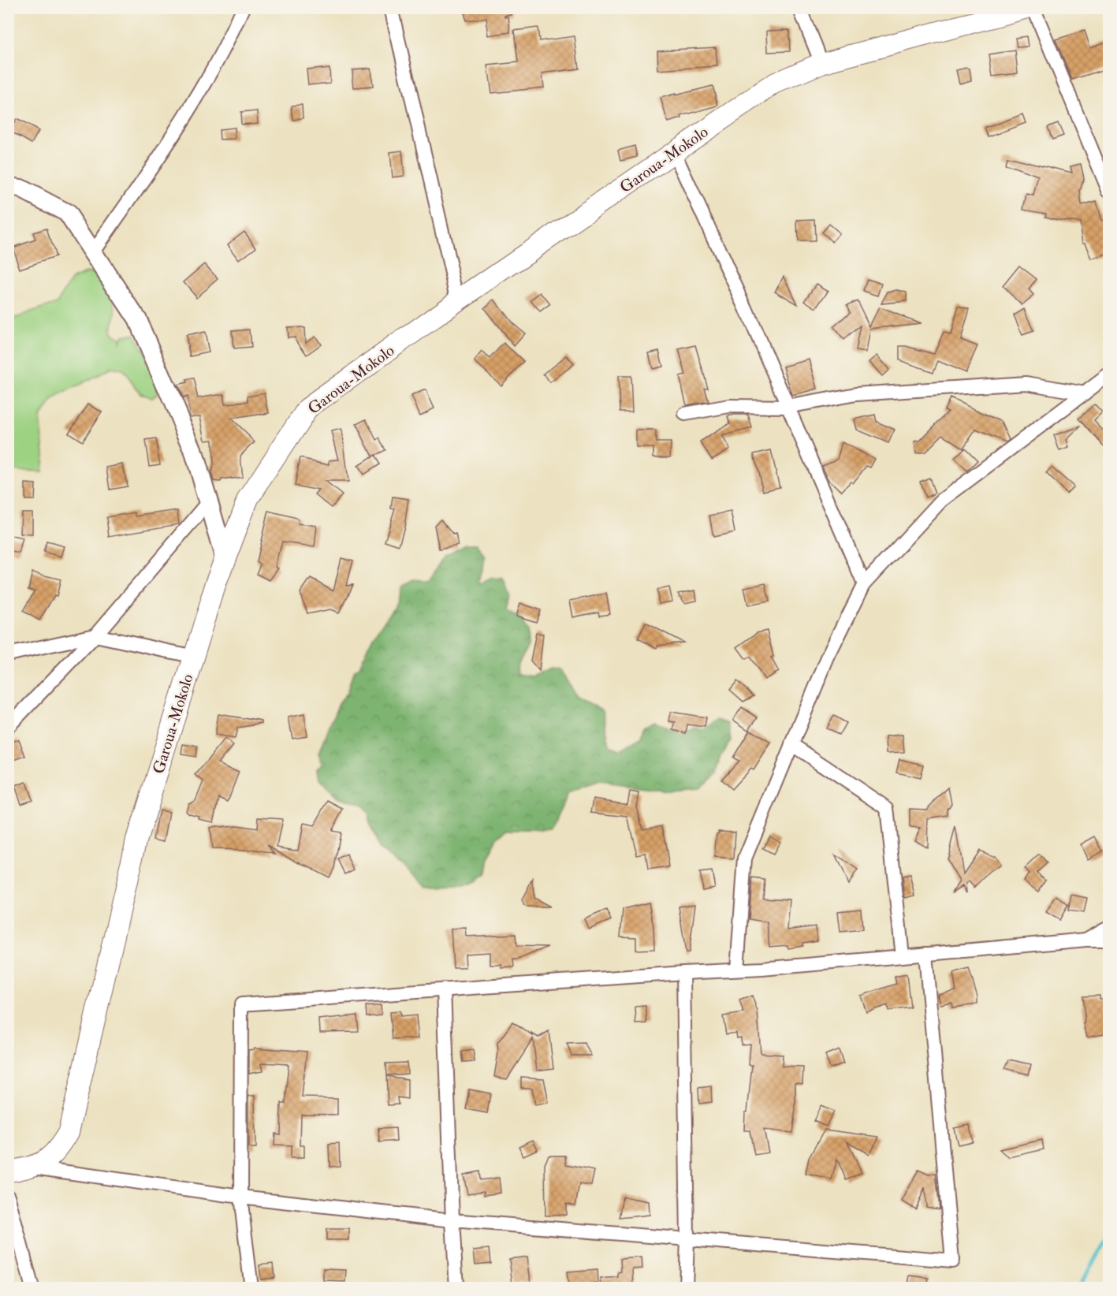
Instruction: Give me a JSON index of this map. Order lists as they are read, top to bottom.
{
  "streets": {
    "main road": ["Garoua-Mokolo"]
  }
}
